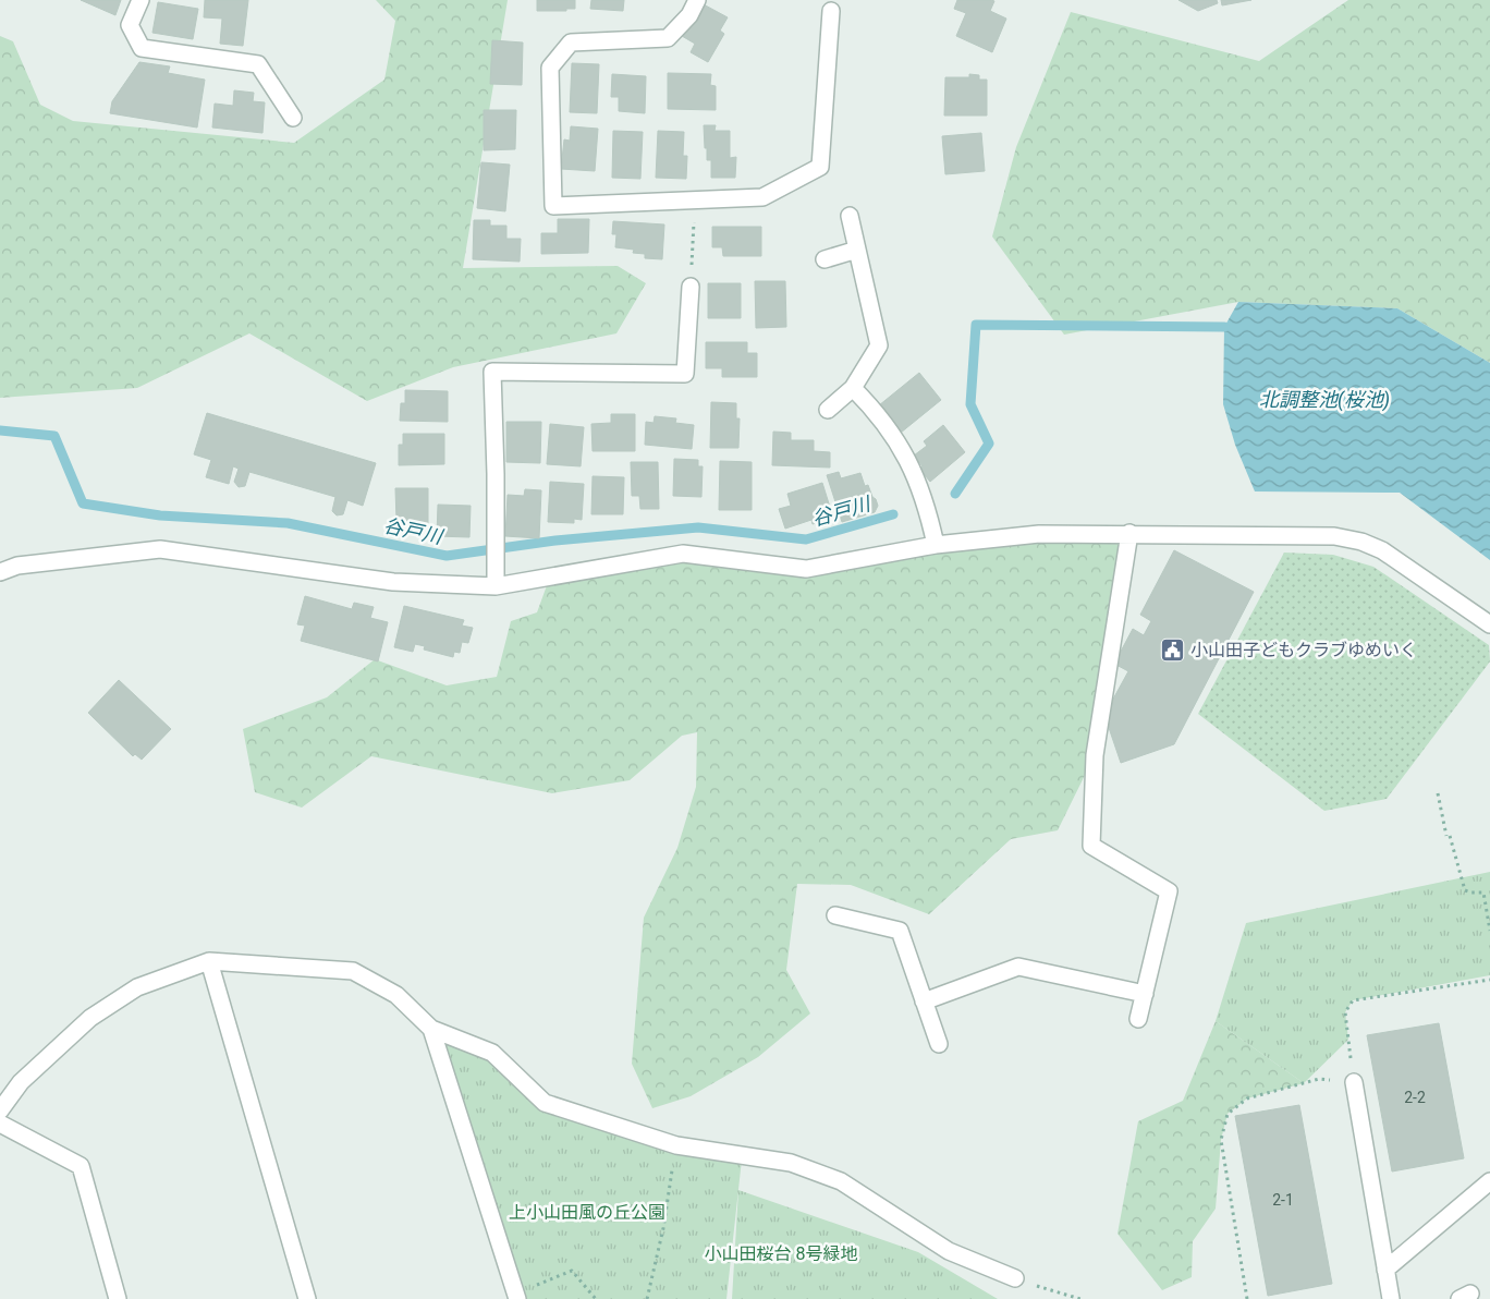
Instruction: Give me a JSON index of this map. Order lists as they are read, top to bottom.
{
  "water": ["北調整池(桜池)", "谷戸川"],
  "parks": ["上小山田風の丘公園", "小山田桜台 8号緑地"],
  "places": {
    "public building": ["小山田子どもクラブゆめいく"]
  },
  "house_numbers": ["2-2", "2-1"]
}
